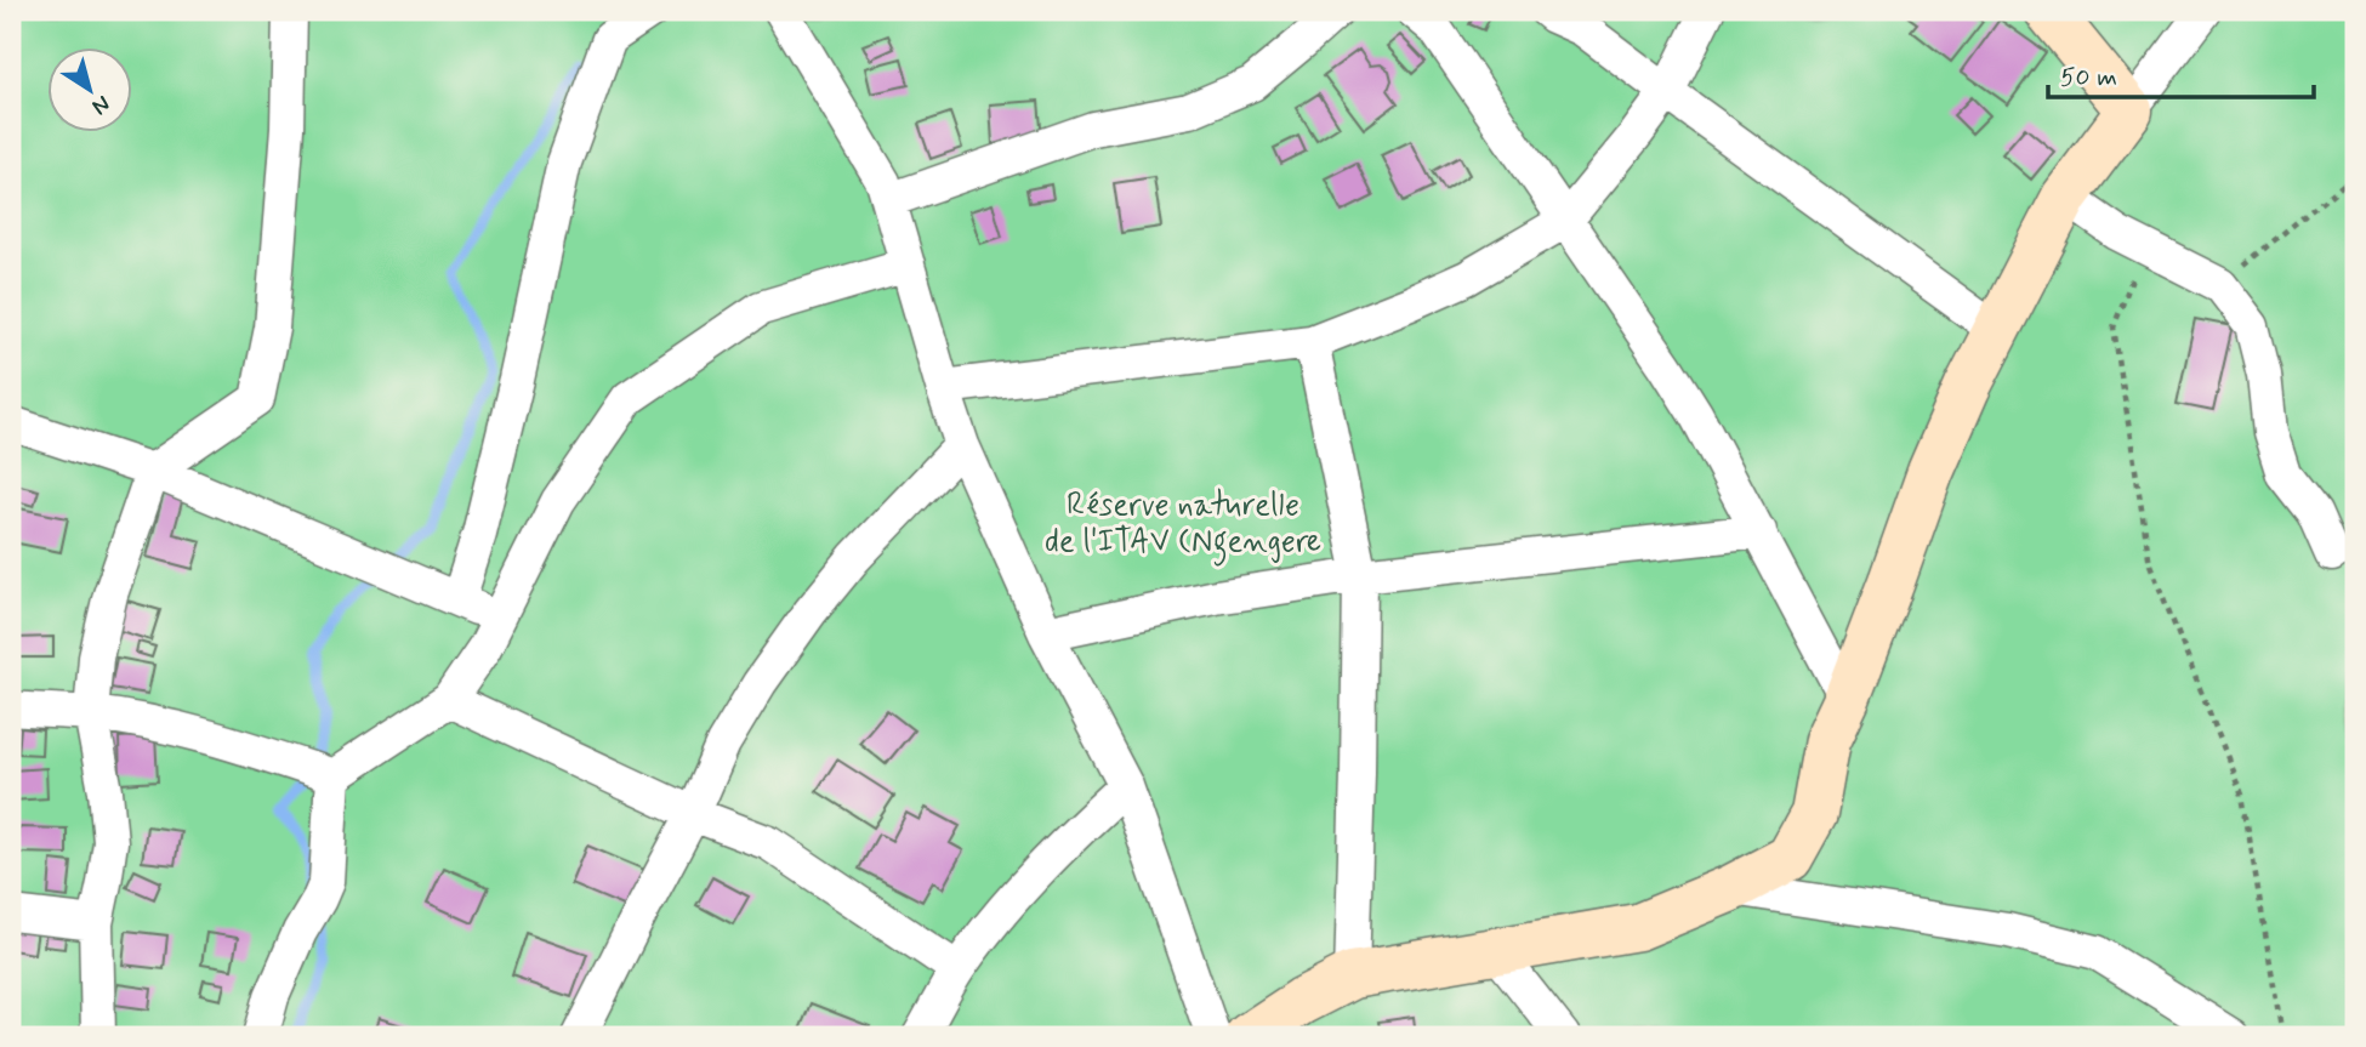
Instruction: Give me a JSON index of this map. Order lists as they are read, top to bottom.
{
  "parks": ["Réserve naturelle de l'ITAV (Ngengere"],
  "scale_bar": "50 m",
  "north": "bottom right"
}
